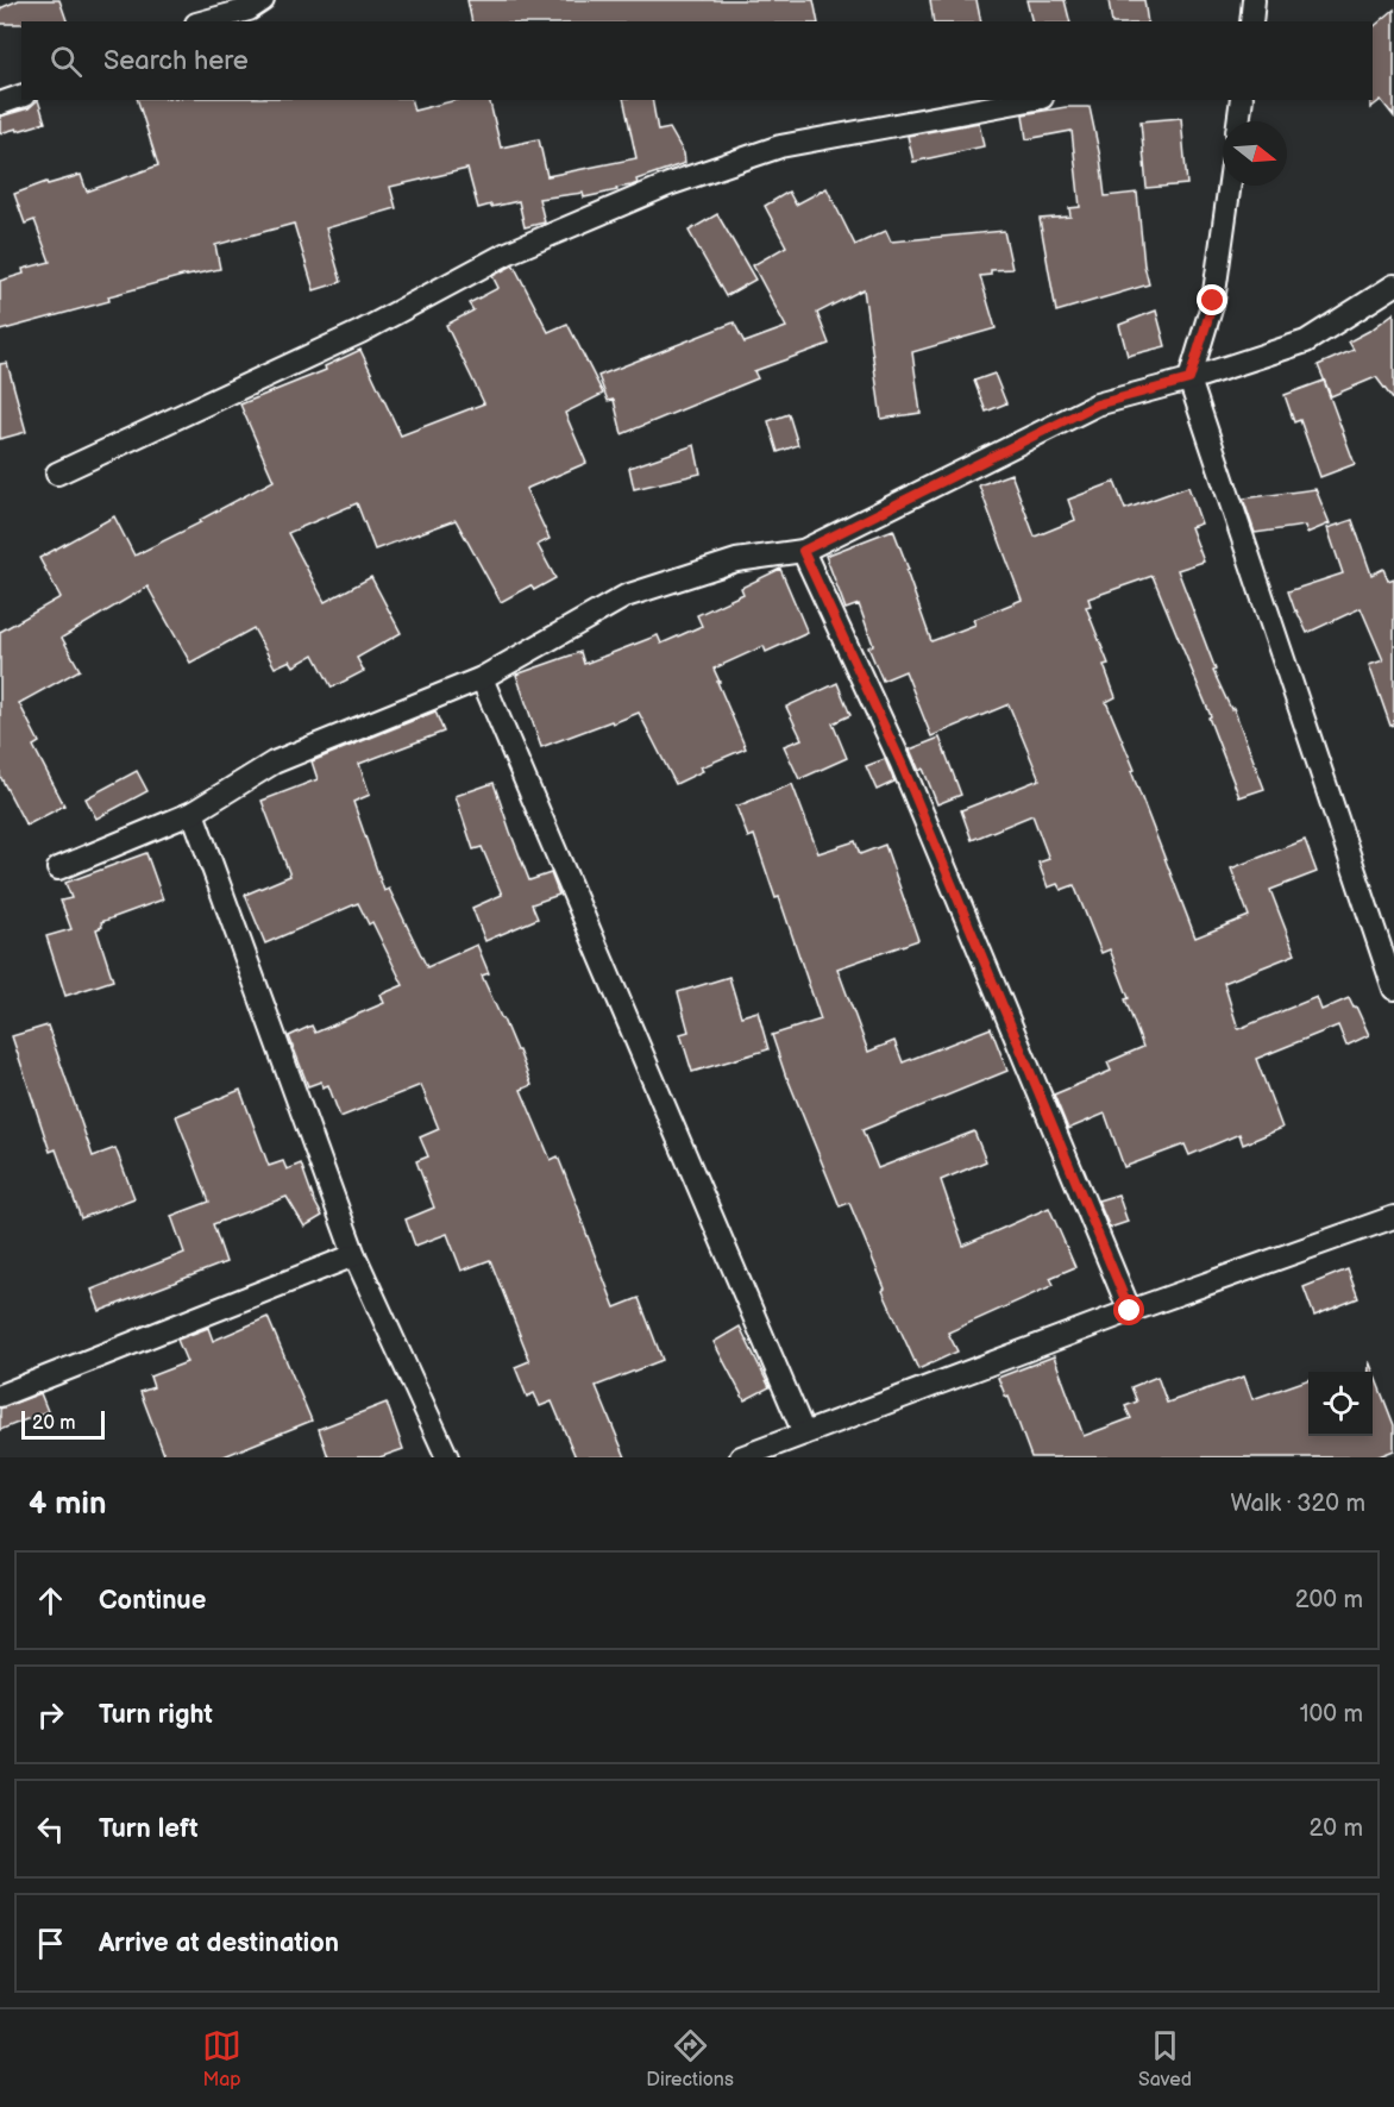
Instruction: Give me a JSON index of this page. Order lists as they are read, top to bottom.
{
  "scale_bar": "20 m",
  "north": "right",
  "page": {
    "search": "Search here",
    "scale": "20 m",
    "heading": ["4 min", "Walk · 320 m"],
    "list": [
      ["Continue", "200 m"],
      ["Turn right", "100 m"],
      ["Turn left", "20 m"],
      "Arrive at destination"
    ],
    "nav": ["Map", "Directions", "Saved"]
  }
}
